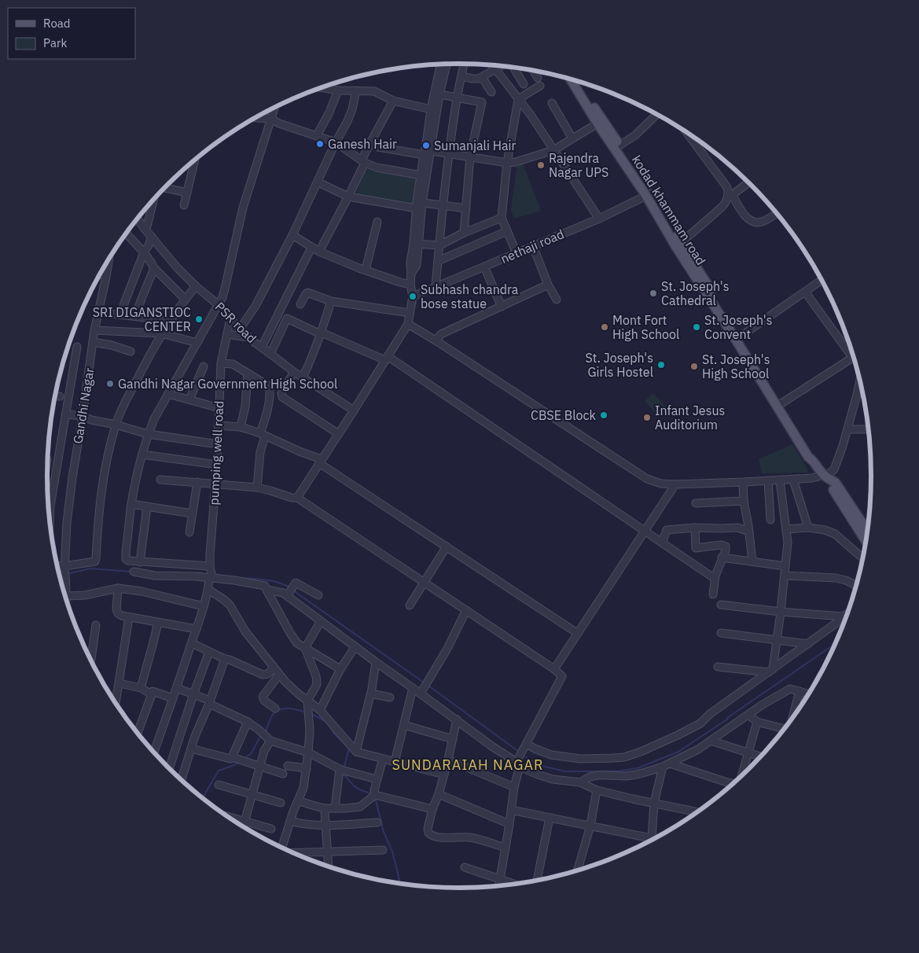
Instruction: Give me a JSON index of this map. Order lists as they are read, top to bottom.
{
  "streets": {
    "main road": ["kodad khammam road"],
    "street": [
      "nethaji road",
      "PSR road",
      "Gandhi Nagar",
      "pumping well road"
    ]
  },
  "crossings": [
    ["kodad khammam road", "nethaji road"],
    ["PSR road", "pumping well road"]
  ],
  "districts": ["SUNDARAIAH NAGAR"],
  "places": [
    "Ganesh Hair",
    "Sumanjali Hair",
    "Rajendra Nagar UPS",
    "St. Joseph's Cathedral",
    "Subhash chandra bose statue",
    "SRI DIGANSTIOC CENTER",
    "Mont Fort High School",
    "St. Joseph's Convent",
    "St. Joseph's Girls Hostel",
    "St. Joseph's High School",
    "Gandhi Nagar Government High School",
    "CBSE Block",
    "Infant Jesus Auditorium"
  ],
  "legend": ["Road", "Park"]
}
